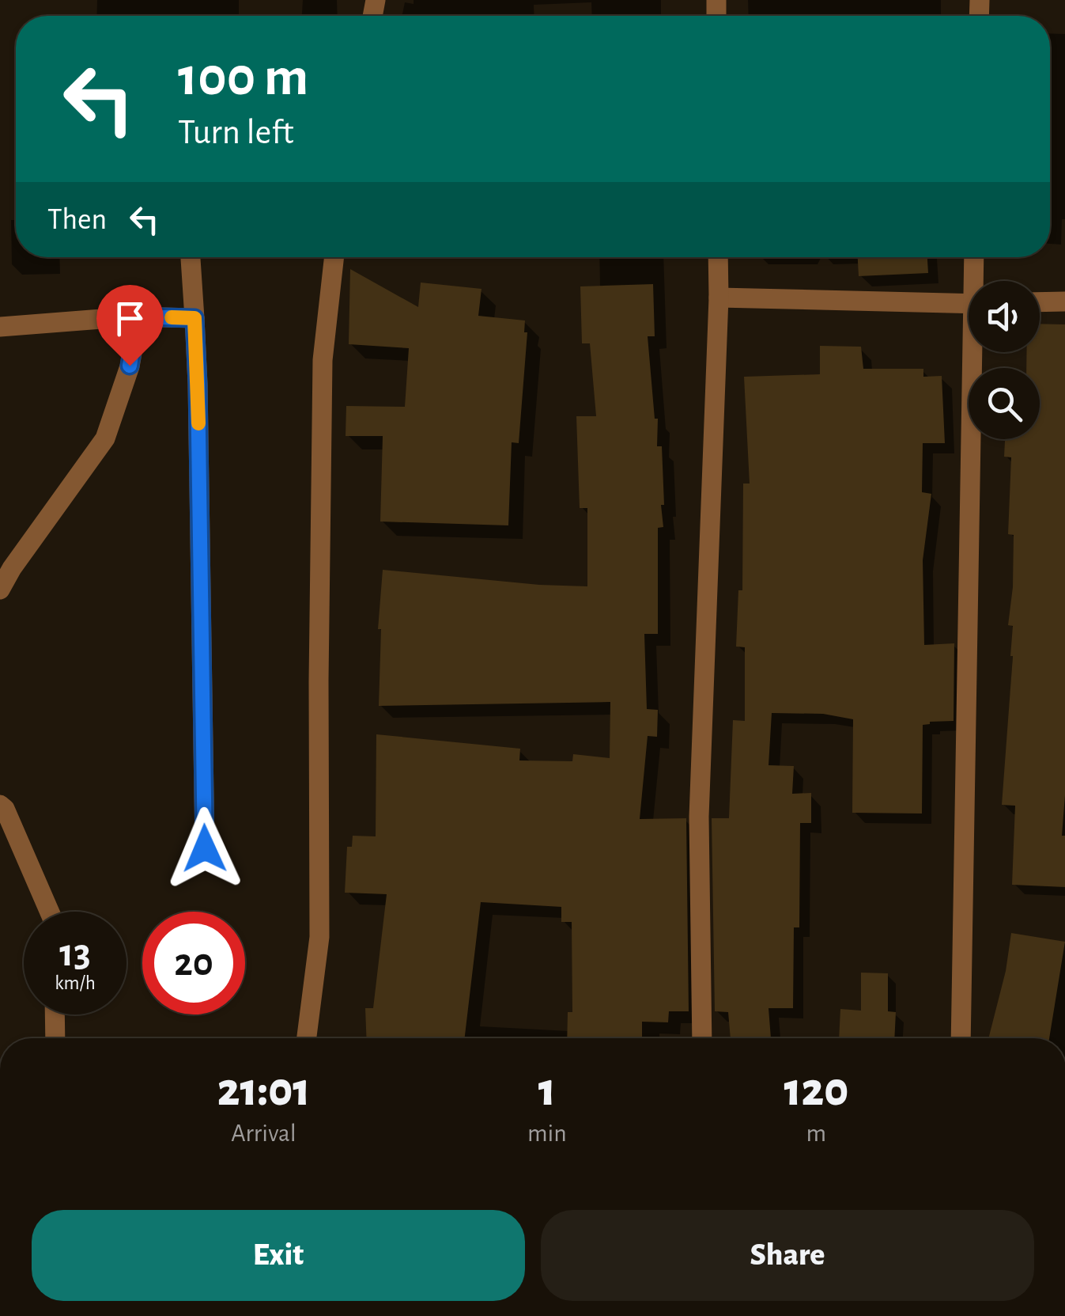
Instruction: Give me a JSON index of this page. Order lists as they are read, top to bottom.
{
  "page": {
    "turn": ["100 m", "Turn left"],
    "then": "Then",
    "speed": "13 km/h",
    "limit": "20",
    "eta": [
      "21:01",
      "Arrival",
      "1",
      "min",
      "120",
      "m"
    ],
    "buttons": ["Exit", "Share"]
  }
}
